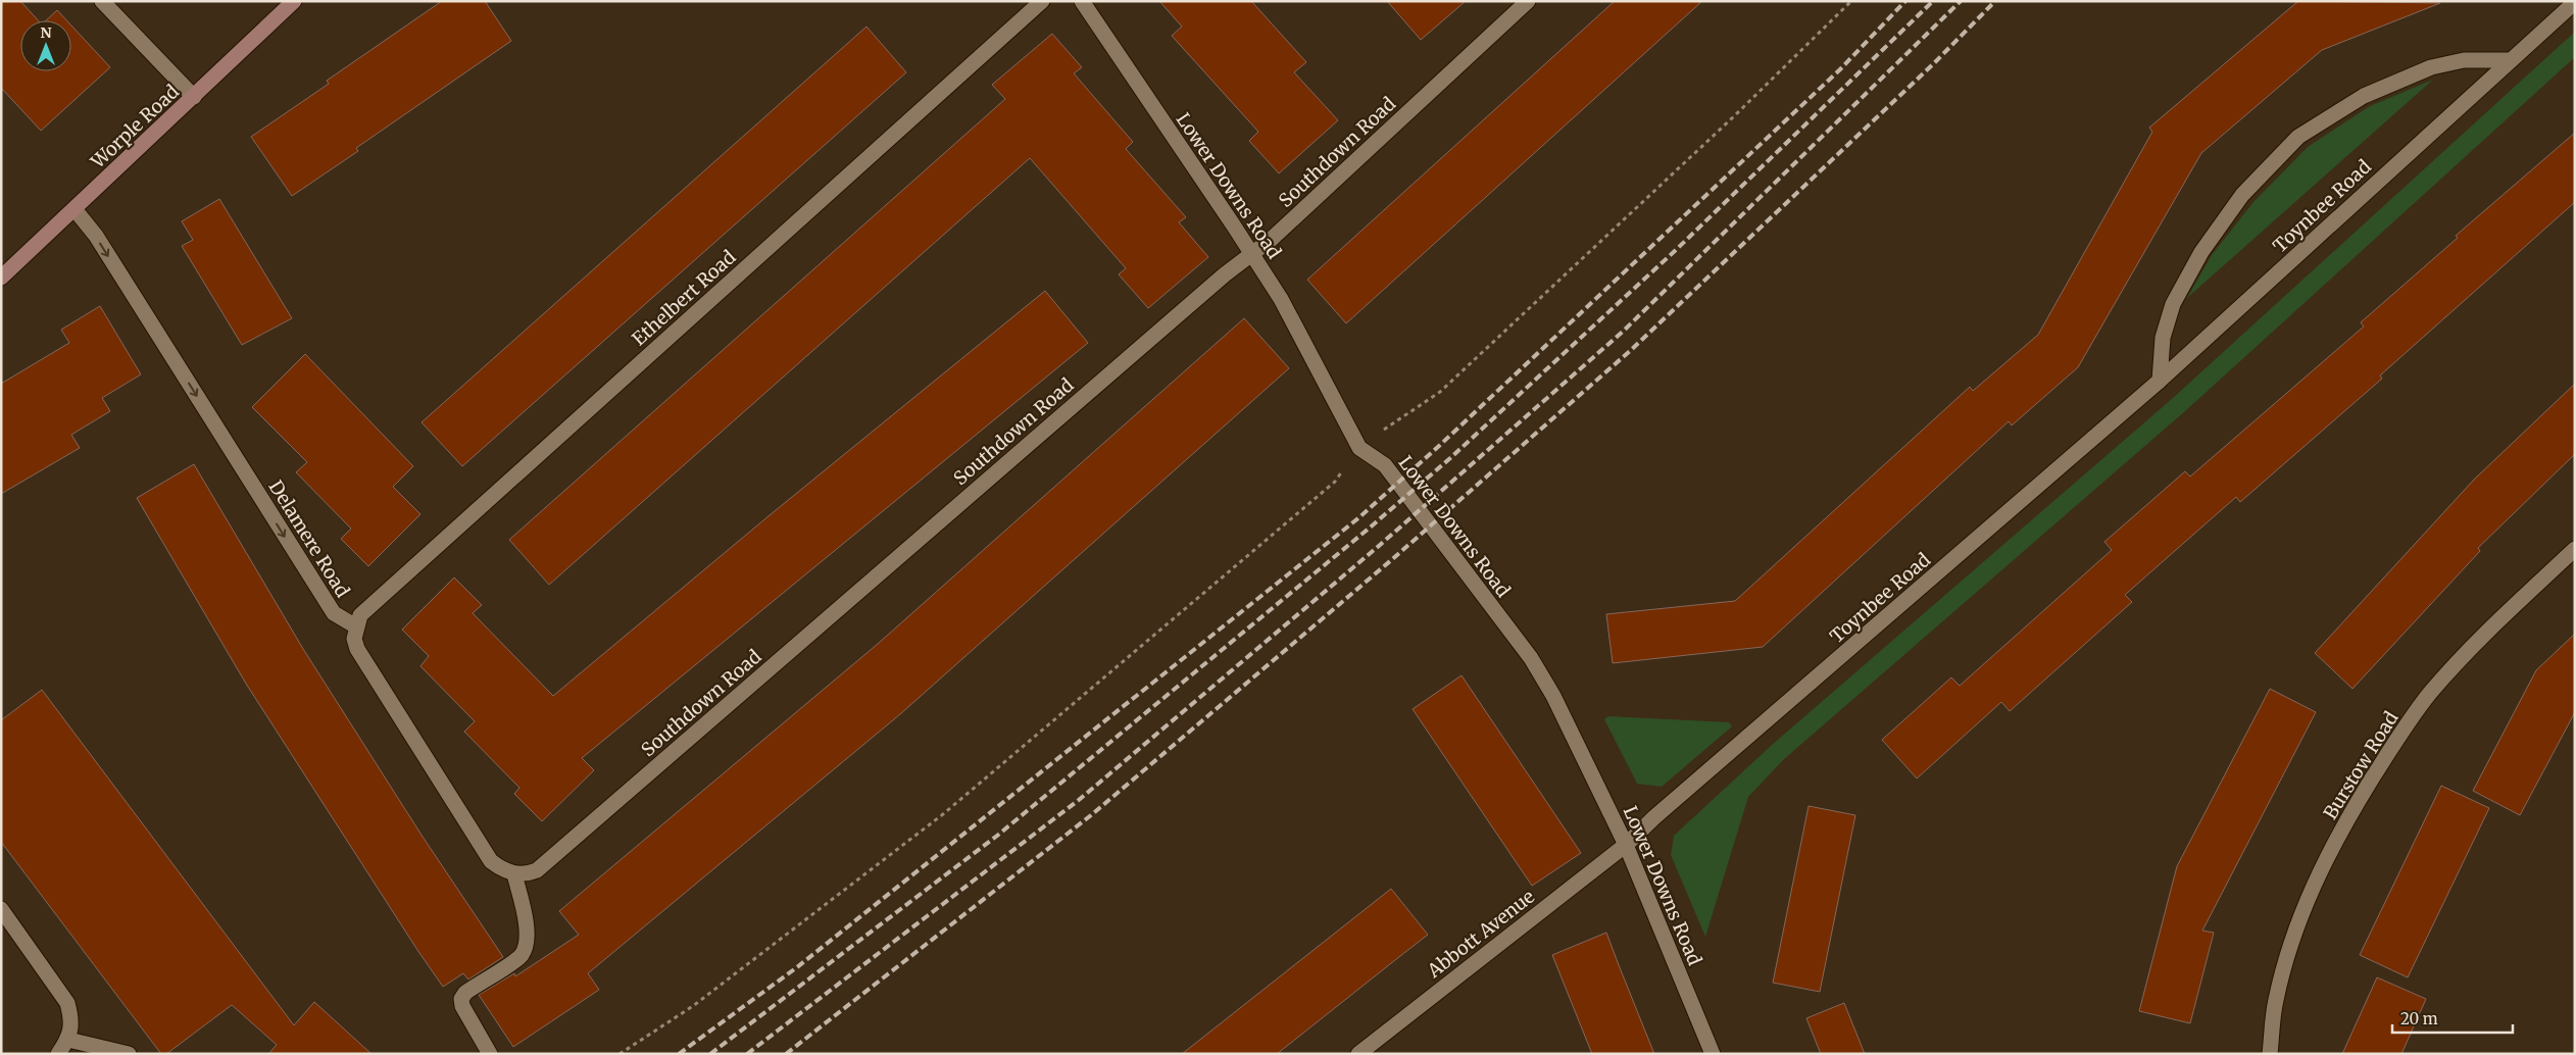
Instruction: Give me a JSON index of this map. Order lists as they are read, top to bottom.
{
  "streets": {
    "main road": ["Worple Road"],
    "street": [
      "Southdown Road",
      "Lower Downs Road",
      "Toynbee Road",
      "Ethelbert Road",
      "Delamere Road",
      "Burstow Road",
      "Abbott Avenue"
    ]
  },
  "crossings": [
    ["Worple Road", "Delamere Road"],
    ["Southdown Road", "Lower Downs Road"],
    ["Lower Downs Road", "Toynbee Road"],
    ["Lower Downs Road", "Abbott Avenue"],
    ["Toynbee Road", "Abbott Avenue"],
    ["Ethelbert Road", "Delamere Road"]
  ],
  "one_way": ["Delamere Road"],
  "scale_bar": "20 m",
  "north": "top"
}
